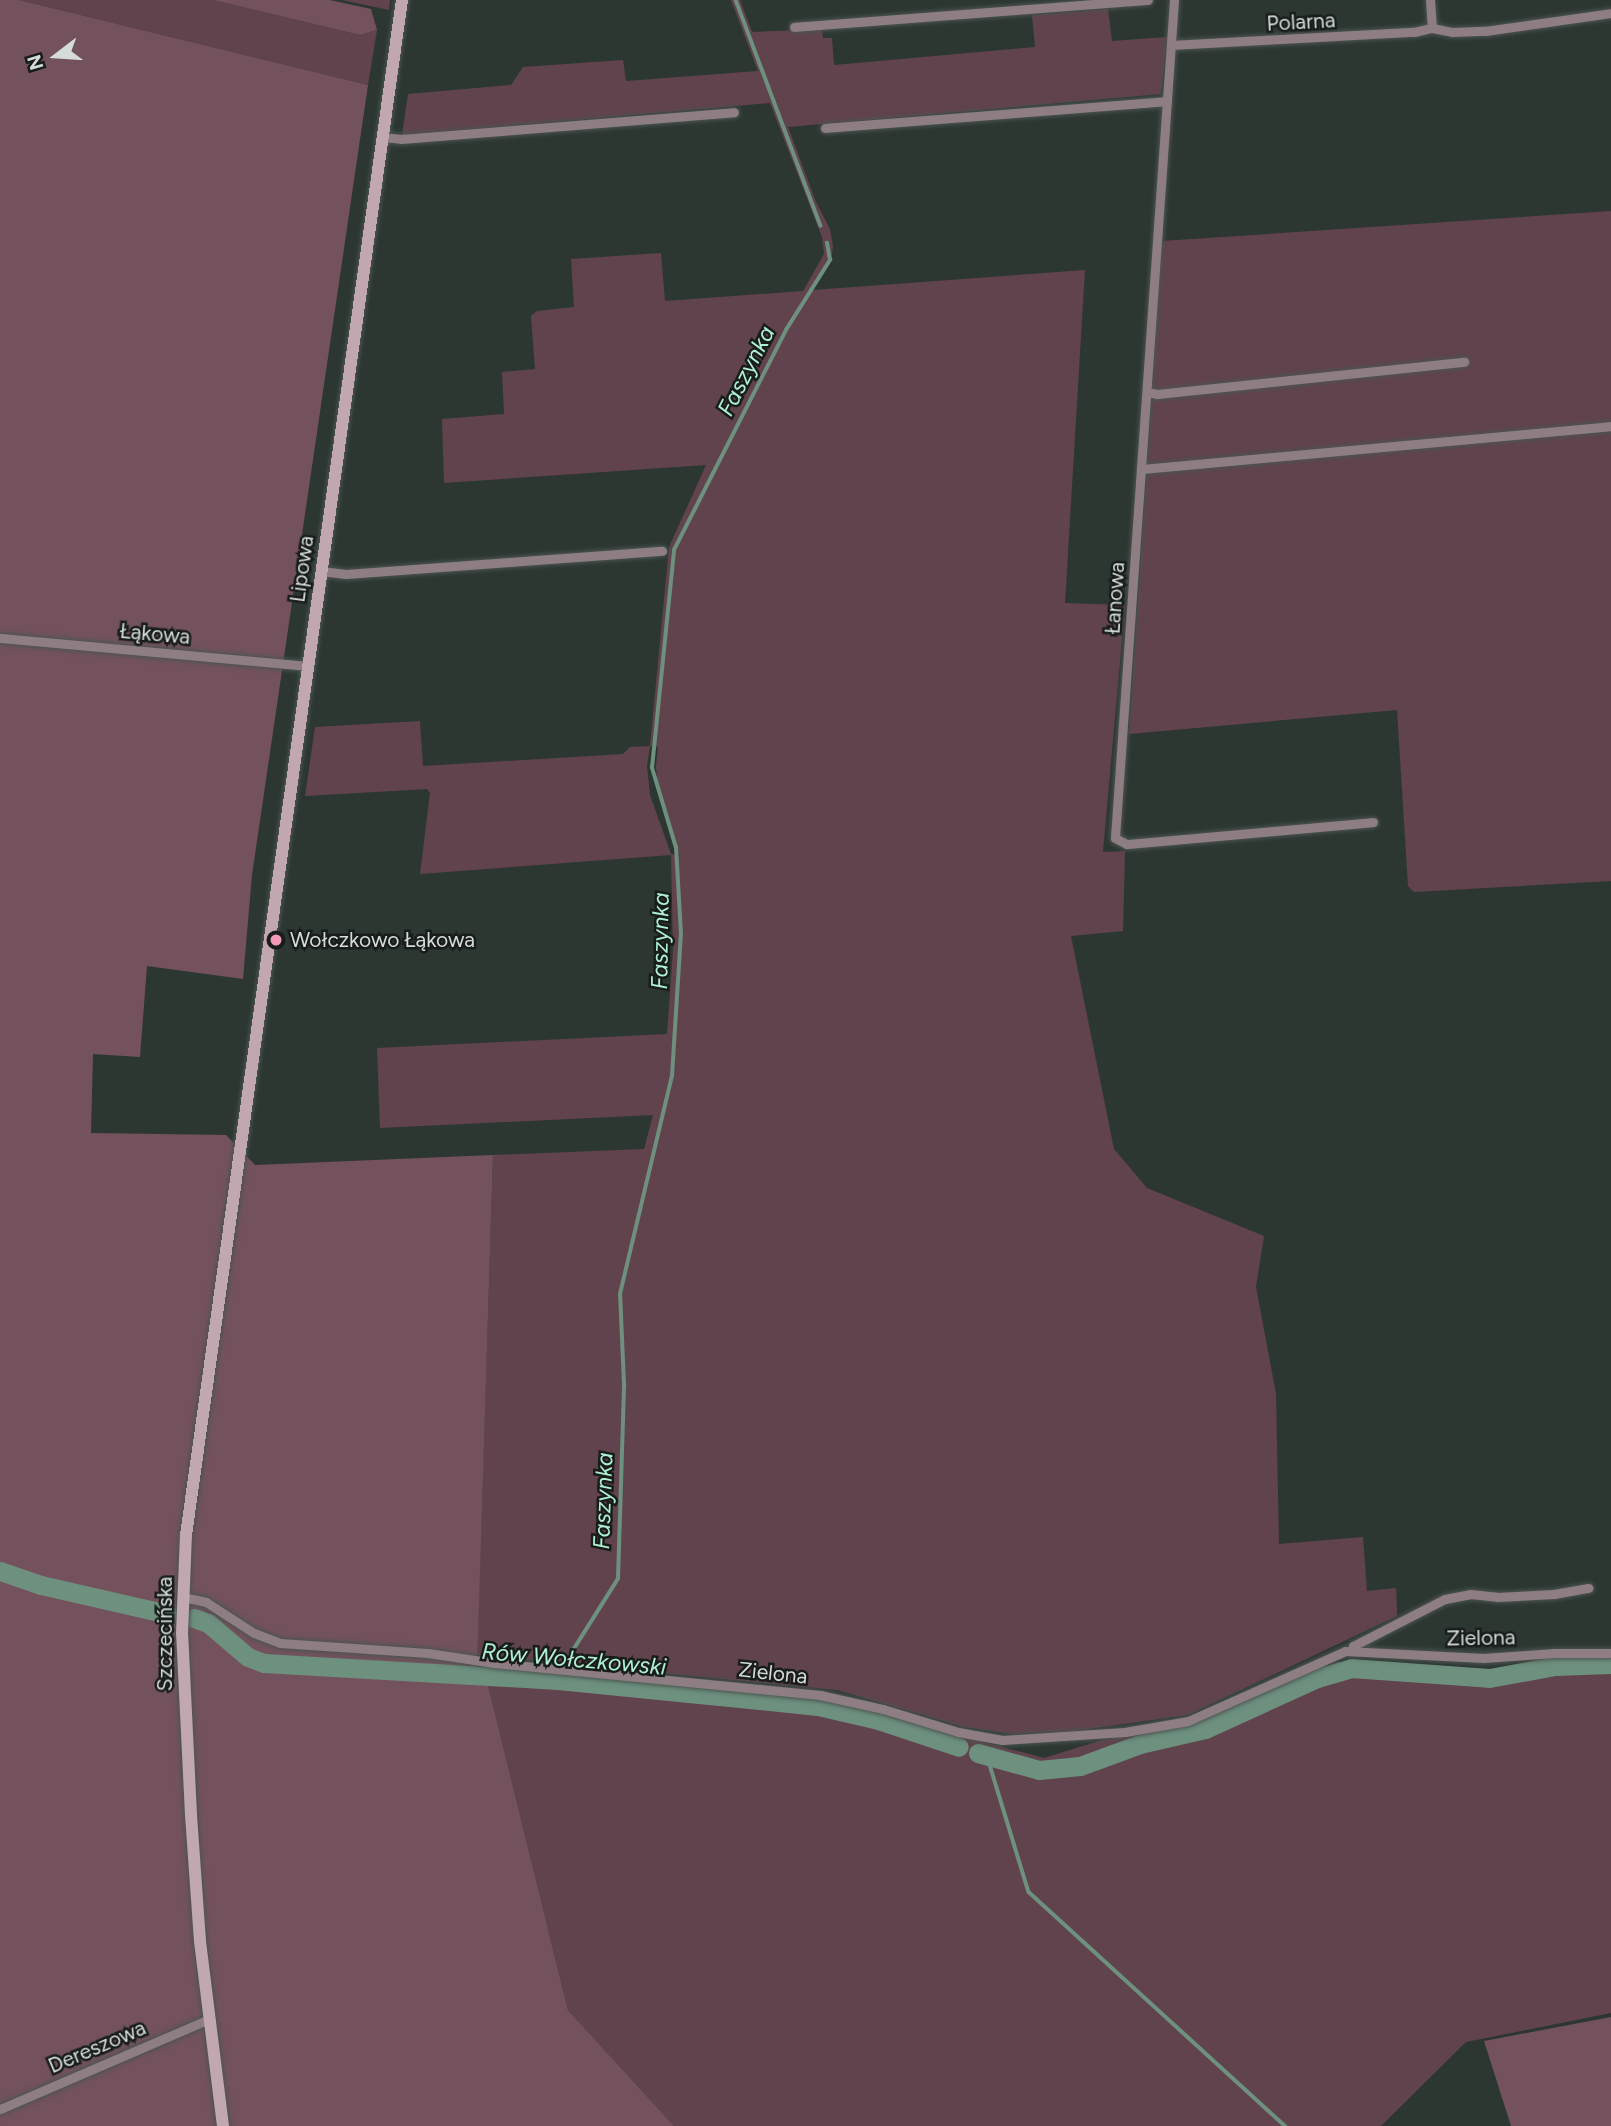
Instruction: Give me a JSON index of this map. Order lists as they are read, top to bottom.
{
  "streets": {
    "street": [
      "Polarna",
      "Lipowa",
      "Łanowa",
      "Łąkowa",
      "Szczecińska",
      "Zielona",
      "Dereszowa"
    ]
  },
  "crossings": [
    ["Polarna", "Łanowa"],
    ["Lipowa", "Łąkowa"],
    ["Lipowa", "Szczecińska"],
    ["Szczecińska", "Zielona"],
    ["Szczecińska", "Dereszowa"]
  ],
  "water": ["Faszynka", "Rów Wołczkowski"],
  "places": ["Wołczkowo Łąkowa"],
  "north": "left"
}
